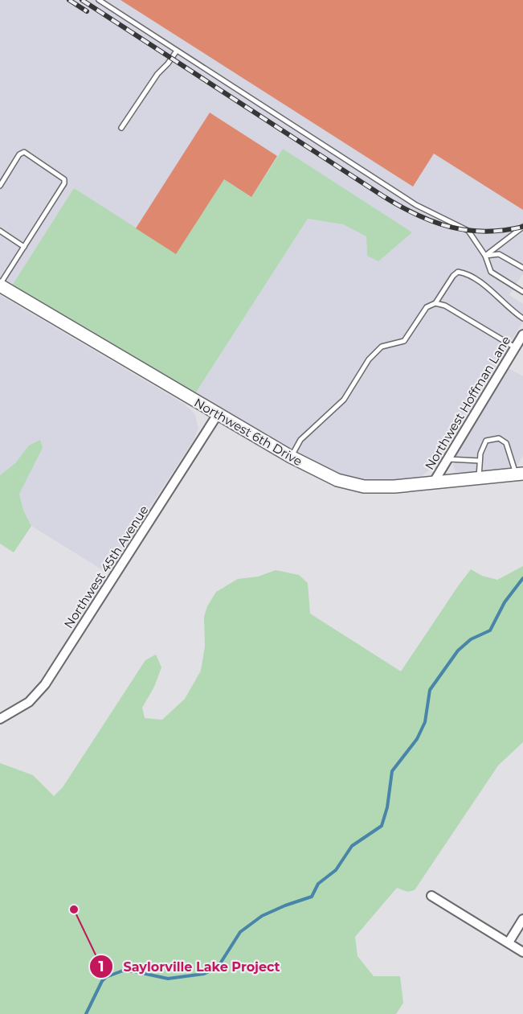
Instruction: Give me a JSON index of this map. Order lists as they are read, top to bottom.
{
  "streets": {
    "main road": ["Northwest 6th Drive"],
    "street": ["Northwest Hoffman Lane", "Northwest 45th Avenue"]
  },
  "crossings": [
    ["Northwest Hoffman Lane", "Northwest 6th Drive"],
    ["Northwest 6th Drive", "Northwest 45th Avenue"]
  ],
  "places": ["Saylorville Lake Project"]
}
